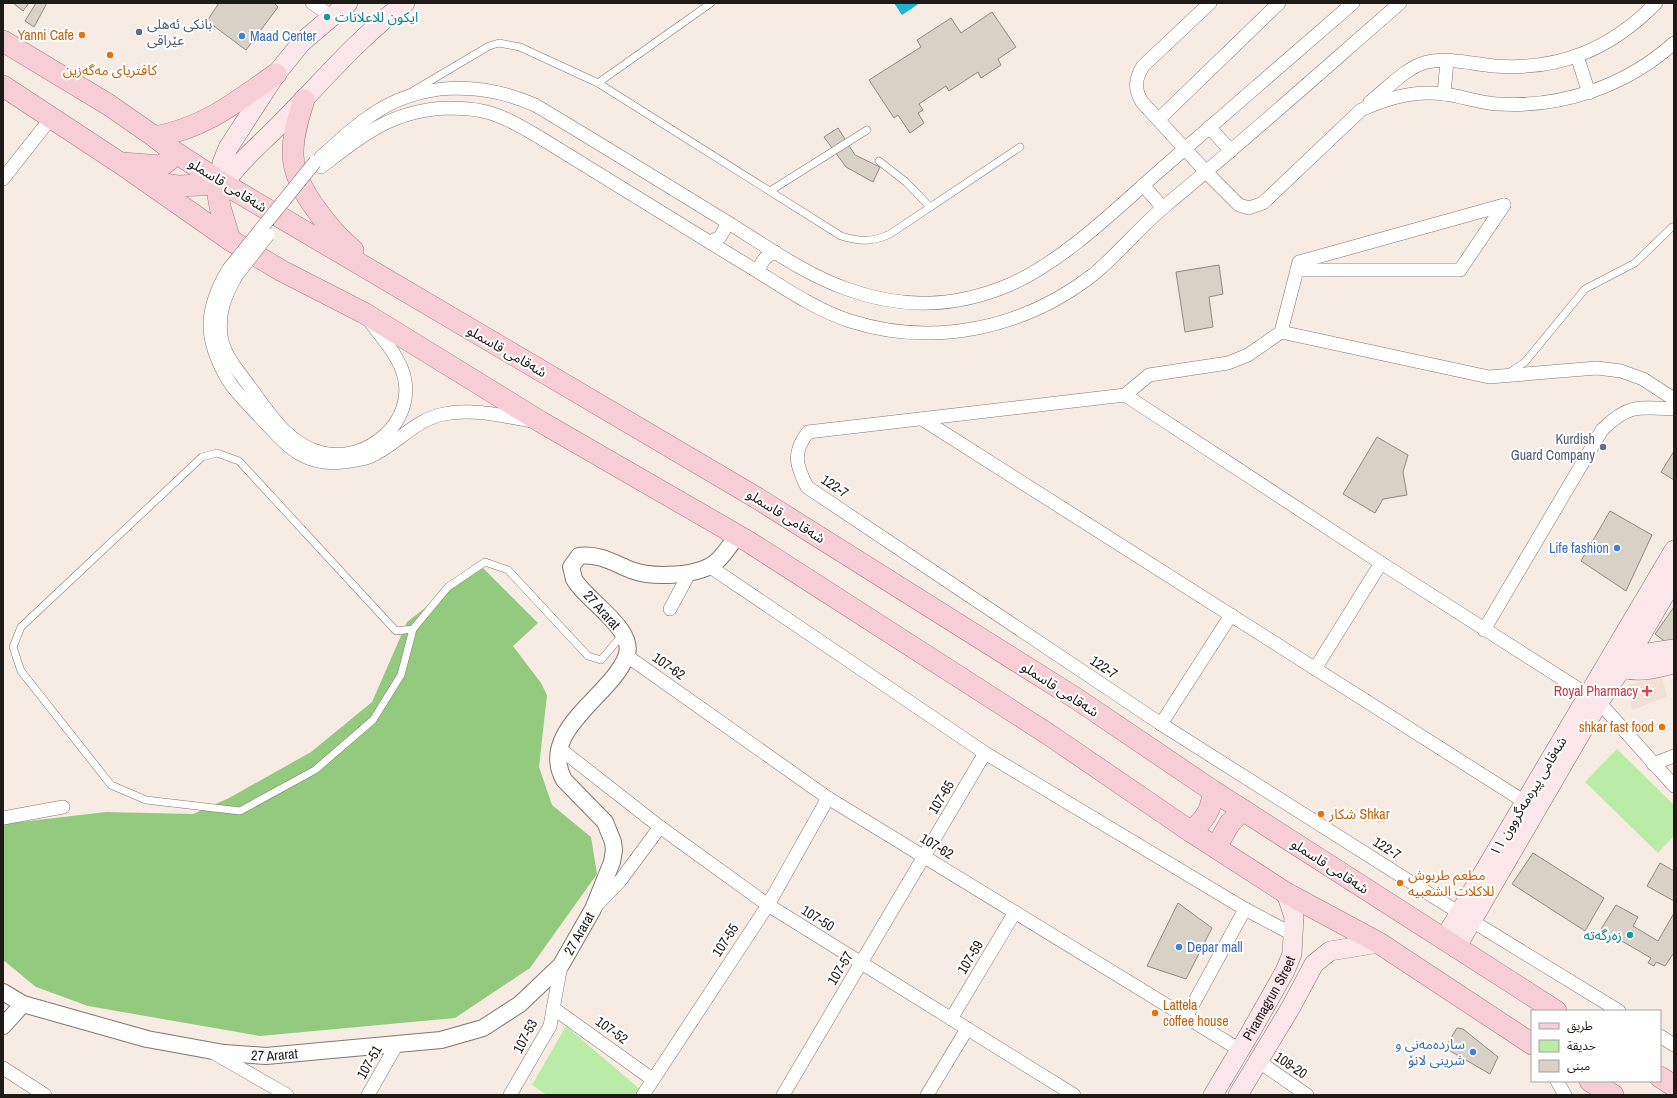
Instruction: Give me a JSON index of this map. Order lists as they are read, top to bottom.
{
  "streets": {
    "main road": ["شەقامی قاسملو", "شەقامی پیرەمەگروون ١١", "Piramagrun Street"],
    "street": [
      "122-7",
      "27 Ararat",
      "107-62",
      "107-65",
      "107-50",
      "107-55",
      "107-59",
      "107-57",
      "107-52",
      "107-53",
      "107-51",
      "108-20"
    ]
  },
  "crossings": [
    ["شەقامی قاسملو", "شەقامی پیرەمەگروون ١١"],
    ["122-7", "شەقامی پیرەمەگروون ١١"],
    ["27 Ararat", "107-62"],
    ["27 Ararat", "107-50"],
    ["27 Ararat", "107-53"],
    ["27 Ararat", "107-51"],
    ["107-62", "107-65"],
    ["107-62", "107-55"],
    ["107-62", "107-59"],
    ["107-62", "107-57"],
    ["107-62", "Piramagrun Street"],
    ["107-65", "107-57"],
    ["107-50", "107-55"],
    ["107-50", "107-59"],
    ["107-50", "107-57"],
    ["107-55", "107-52"],
    ["Piramagrun Street", "108-20"],
    ["107-52", "107-53"]
  ],
  "places": {
    "other": [
      "ايكون للاعلانات",
      "بانکی ئەهلی عێراقی",
      "Yanni Cafe",
      "Maad Center",
      "کافتریای مەگەزین",
      "Kurdish Guard Company",
      "Life fashion",
      "shkar fast food",
      "شکار Shkar",
      "مطعم طربوش للاكلات الشعبيه",
      "زەرگەتە",
      "Depar mall",
      "Lattela coffee house",
      "ساردەمەنی و شرینی لانۆ"
    ],
    "health": ["Royal Pharmacy"]
  },
  "legend": ["طريق", "حديقة", "مبنى"]
}
